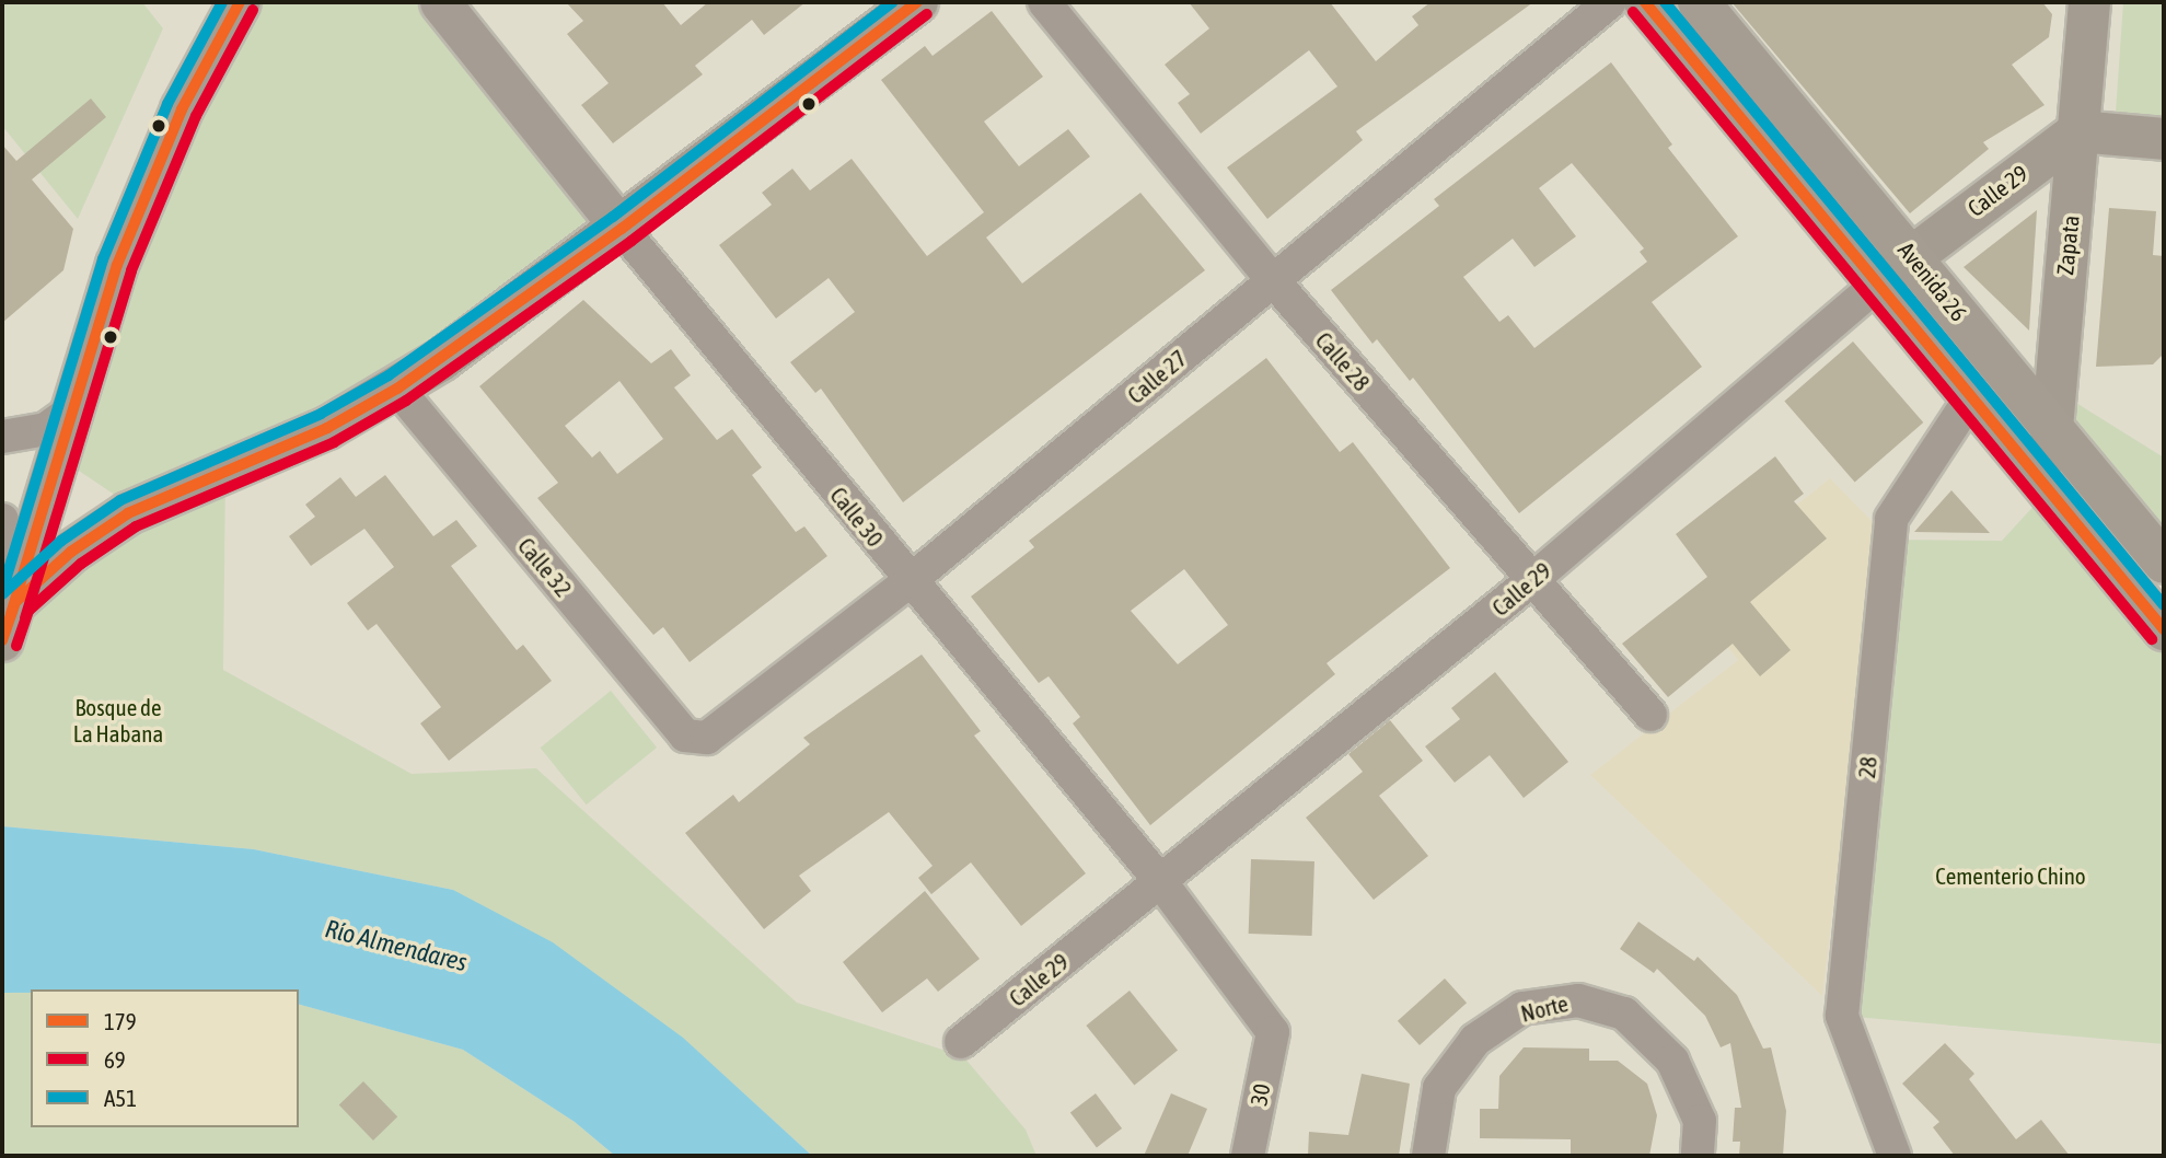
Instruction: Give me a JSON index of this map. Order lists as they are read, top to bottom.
{
  "streets": {
    "main road": ["Calle 29", "Zapata", "Avenida 26"],
    "street": [
      "Calle 28",
      "Calle 27",
      "Calle 30",
      "Calle 32",
      "28",
      "Norte",
      "30"
    ]
  },
  "crossings": [
    ["Calle 29", "Zapata"],
    ["Calle 29", "Avenida 26"],
    ["Calle 29", "Calle 28"],
    ["Calle 29", "Calle 30"],
    ["Zapata", "Avenida 26"],
    ["Avenida 26", "28"],
    ["Calle 28", "Calle 27"],
    ["Calle 27", "Calle 30"],
    ["Calle 27", "Calle 32"],
    ["Calle 30", "30"]
  ],
  "water": ["Río Almendares"],
  "parks": ["Bosque de La Habana", "Cementerio Chino"],
  "lines": ["transit line 179", "transit line A51", "transit line 69"],
  "legend": ["179", "69", "A51"]
}
